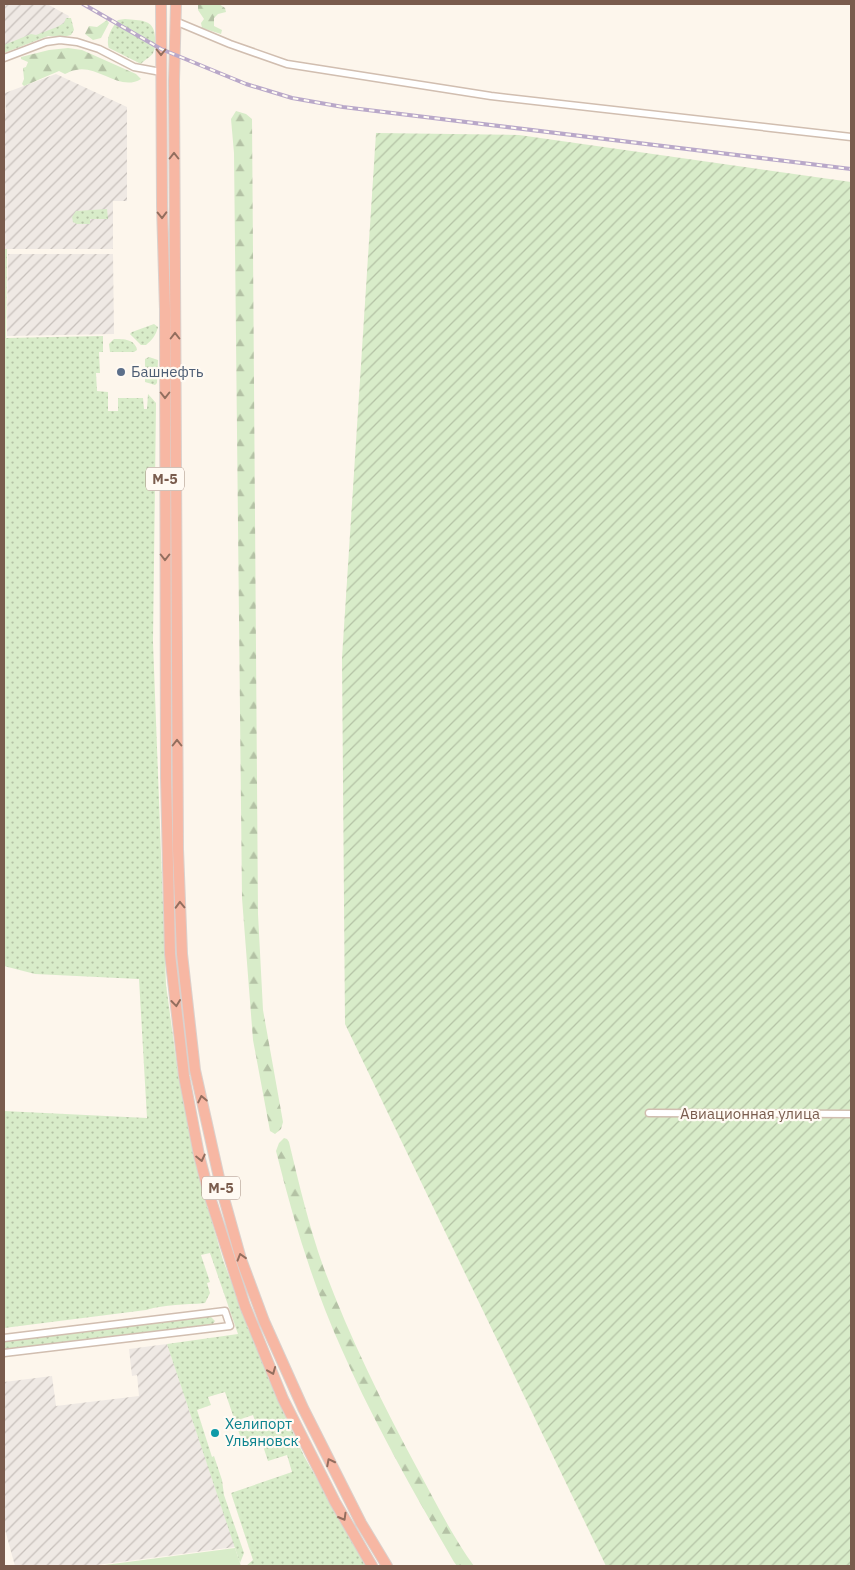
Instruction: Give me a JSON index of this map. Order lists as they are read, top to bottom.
{
  "streets": {
    "highway": ["М-5"],
    "street": ["Авиационная улица"]
  },
  "places": ["Башнефть", "Хелипорт Ульяновск"]
}
